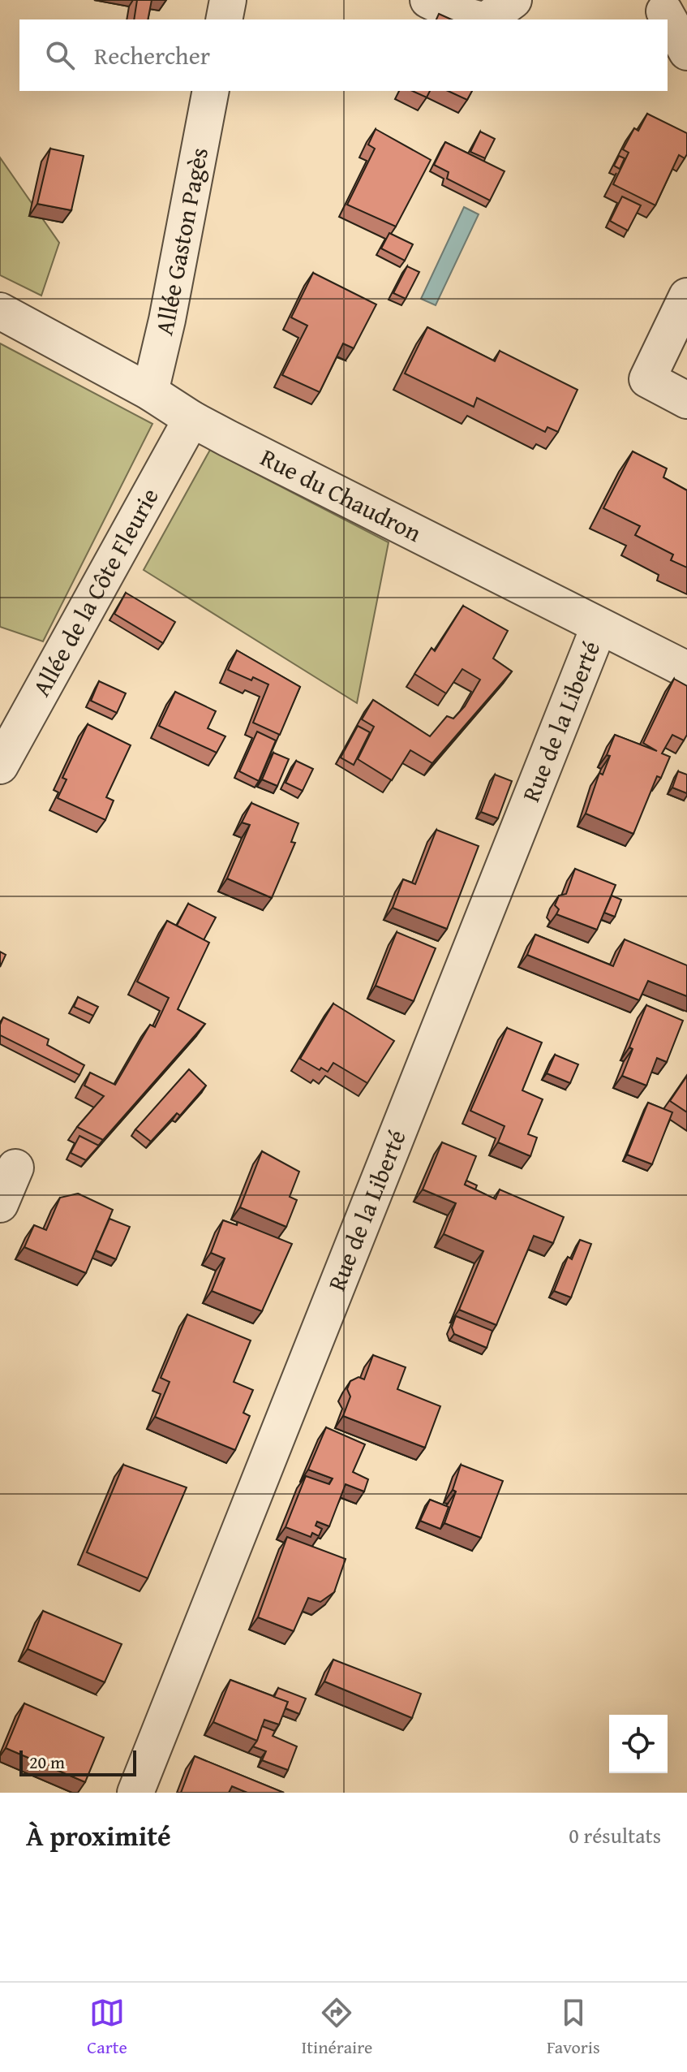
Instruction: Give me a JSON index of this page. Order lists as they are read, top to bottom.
{
  "streets": {
    "street": [
      "Allée Gaston Pagès",
      "Rue du Chaudron",
      "Allée de la Côte Fleurie",
      "Rue de la Liberté"
    ]
  },
  "crossings": [
    ["Allée Gaston Pagès", "Rue du Chaudron"],
    ["Rue du Chaudron", "Allée de la Côte Fleurie"],
    ["Rue du Chaudron", "Rue de la Liberté"]
  ],
  "scale_bar": "20 m",
  "page": {
    "search": "Rechercher",
    "scale": "20 m",
    "heading": ["À proximité", "0 résultats"],
    "nav": ["Carte", "Itinéraire", "Favoris"]
  }
}
